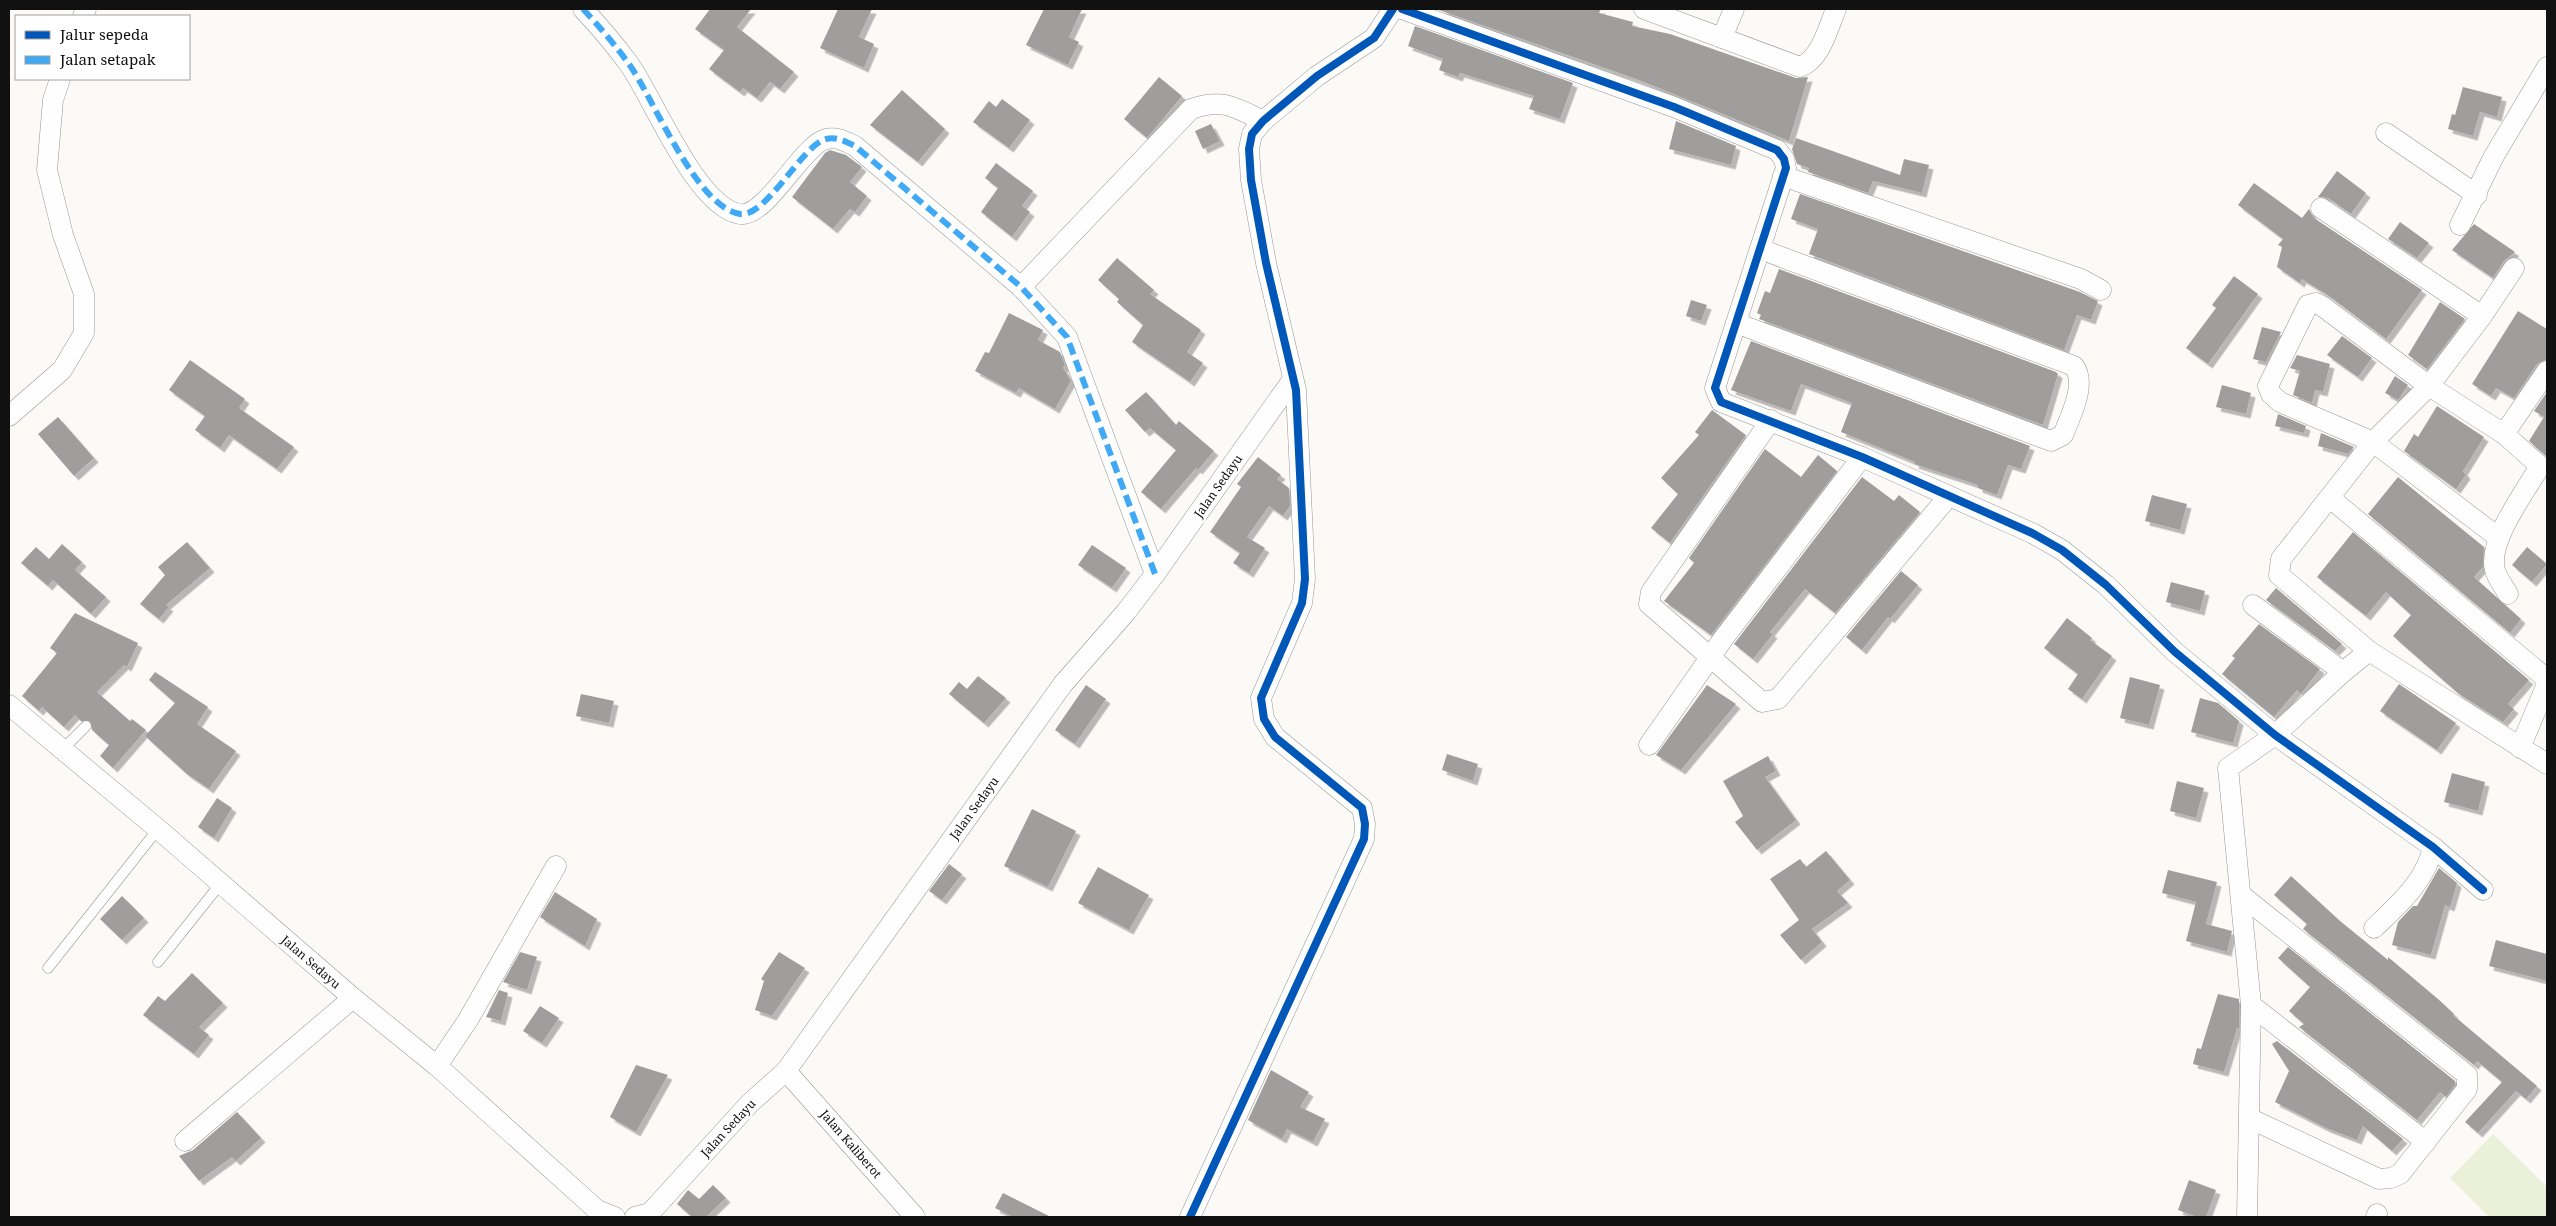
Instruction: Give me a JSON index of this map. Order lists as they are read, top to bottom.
{
  "streets": {
    "street": ["Jalan Sedayu", "Jalan Kaliberot"]
  },
  "crossings": [
    ["Jalan Sedayu", "Jalan Kaliberot"]
  ],
  "legend": ["Jalur sepeda", "Jalan setapak"]
}
